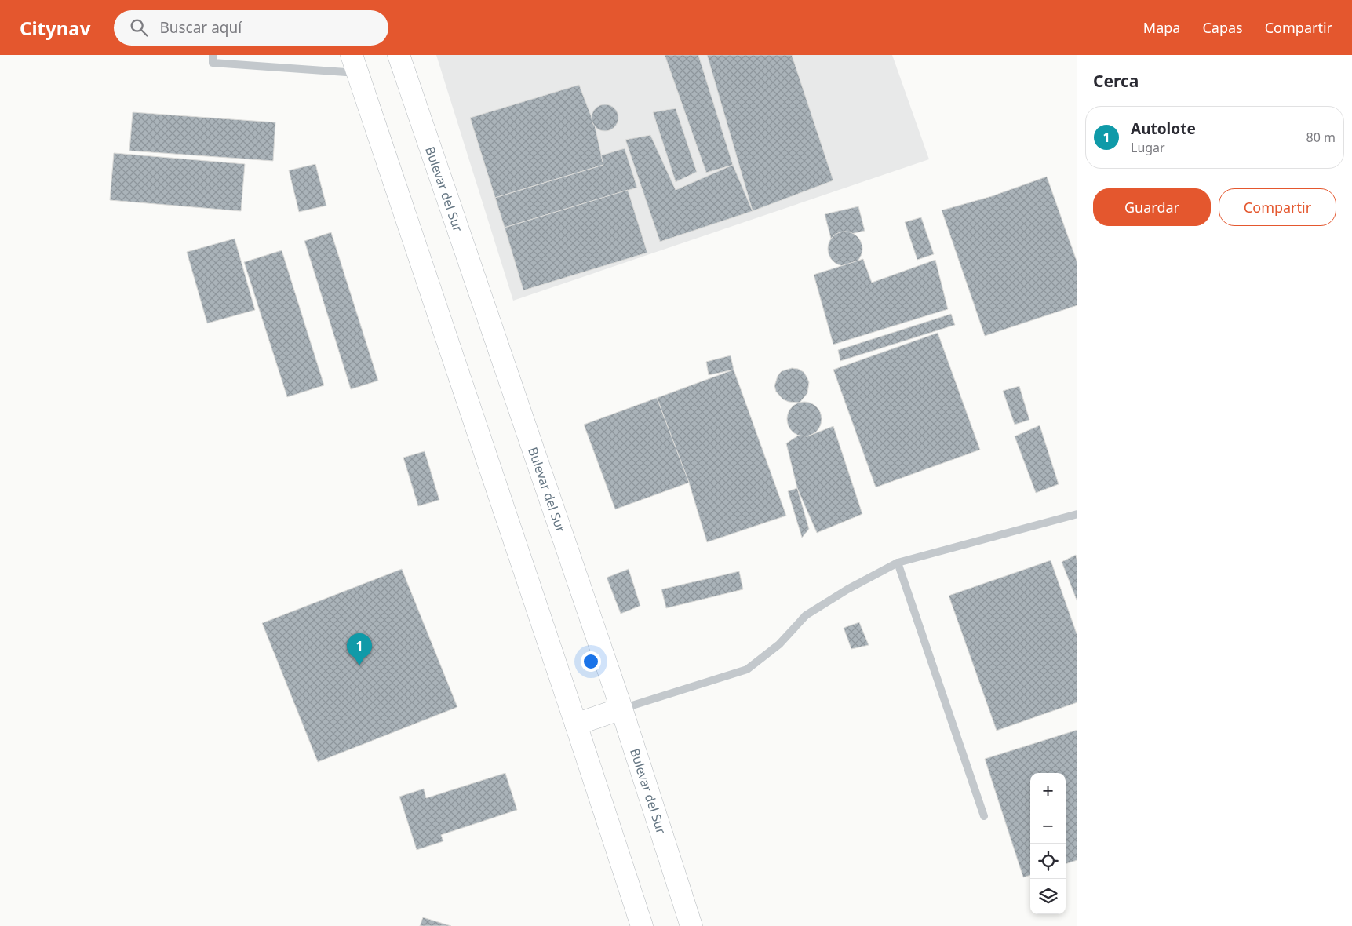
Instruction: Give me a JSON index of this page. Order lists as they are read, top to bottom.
{
  "streets": {
    "highway": ["Bulevar del Sur"]
  },
  "page": {
    "header": "Citynav",
    "search": "Buscar aquí",
    "nav": ["Mapa", "Capas", "Compartir"],
    "heading": "Cerca",
    "list": [
      {
        "mark": "1",
        "name": "Autolote",
        "note": "Lugar",
        "value": "80 m"
      }
    ],
    "buttons": ["Guardar", "Compartir"],
    "pins": "1",
    "map_buttons": ["+", "−"]
  }
}
